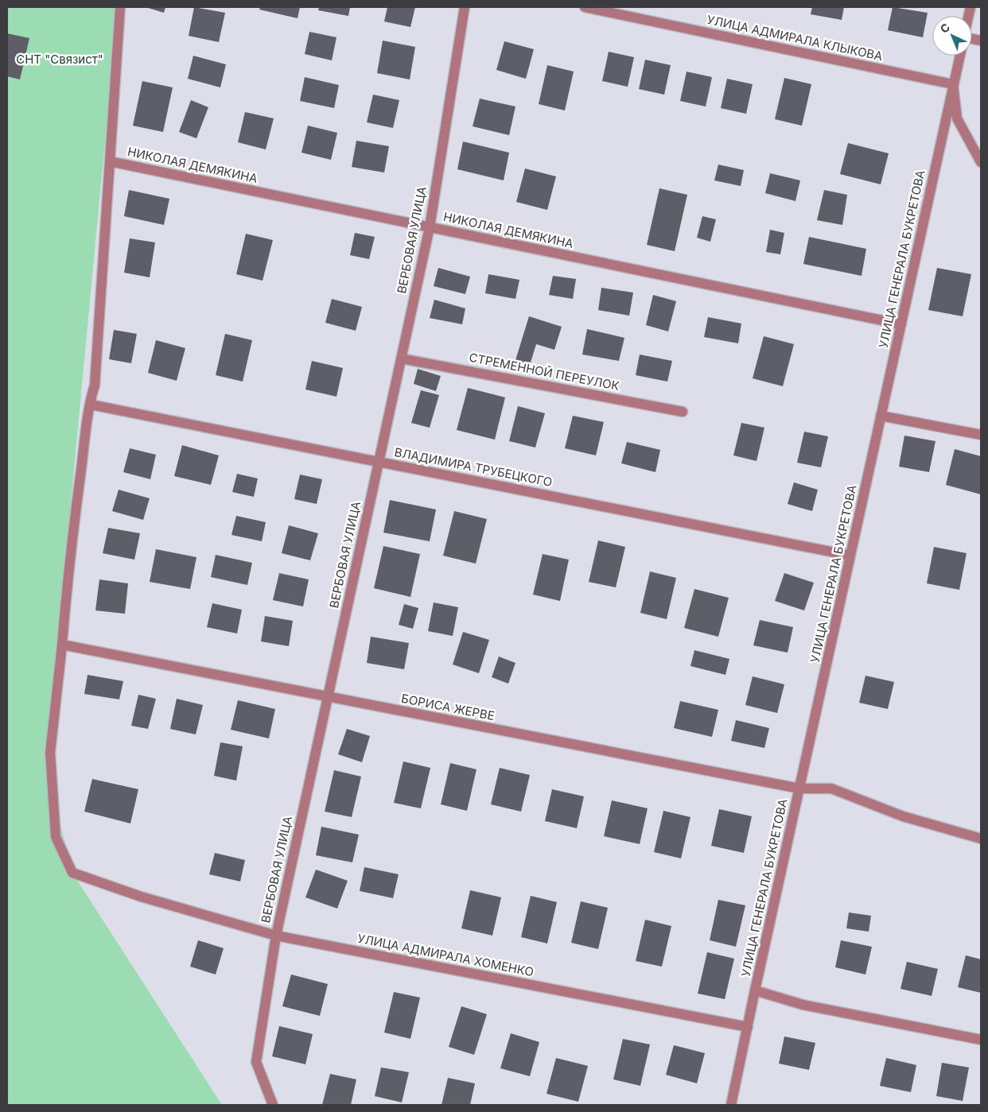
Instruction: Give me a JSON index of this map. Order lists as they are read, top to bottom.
{
  "streets": {
    "street": [
      "УЛИЦА АДМИРАЛА КЛЫКОВА",
      "НИКОЛАЯ ДЕМЯКИНА",
      "ВЕРБОВАЯ УЛИЦА",
      "УЛИЦА ГЕНЕРАЛА БУКРЕТОВА",
      "СТРЕМЕННОЙ ПЕРЕУЛОК",
      "ВЛАДИМИРА ТРУБЕЦКОГО",
      "БОРИСА ЖЕРВЕ",
      "УЛИЦА АДМИРАЛА ХОМЕНКО"
    ]
  },
  "crossings": [
    ["УЛИЦА АДМИРАЛА КЛЫКОВА", "УЛИЦА ГЕНЕРАЛА БУКРЕТОВА"],
    ["НИКОЛАЯ ДЕМЯКИНА", "ВЕРБОВАЯ УЛИЦА"],
    ["НИКОЛАЯ ДЕМЯКИНА", "УЛИЦА ГЕНЕРАЛА БУКРЕТОВА"],
    ["НИКОЛАЯ ДЕМЯКИНА", "УЛИЦА АДМИРАЛА ХОМЕНКО"],
    ["ВЕРБОВАЯ УЛИЦА", "СТРЕМЕННОЙ ПЕРЕУЛОК"],
    ["ВЕРБОВАЯ УЛИЦА", "ВЛАДИМИРА ТРУБЕЦКОГО"],
    ["ВЕРБОВАЯ УЛИЦА", "БОРИСА ЖЕРВЕ"],
    ["ВЕРБОВАЯ УЛИЦА", "УЛИЦА АДМИРАЛА ХОМЕНКО"],
    ["УЛИЦА ГЕНЕРАЛА БУКРЕТОВА", "ВЛАДИМИРА ТРУБЕЦКОГО"],
    ["УЛИЦА ГЕНЕРАЛА БУКРЕТОВА", "БОРИСА ЖЕРВЕ"],
    ["УЛИЦА ГЕНЕРАЛА БУКРЕТОВА", "УЛИЦА АДМИРАЛА ХОМЕНКО"],
    ["ВЛАДИМИРА ТРУБЕЦКОГО", "УЛИЦА АДМИРАЛА ХОМЕНКО"],
    ["БОРИСА ЖЕРВЕ", "УЛИЦА АДМИРАЛА ХОМЕНКО"]
  ],
  "parks": ["СНТ \"Связист\""],
  "north": "top left"
}
